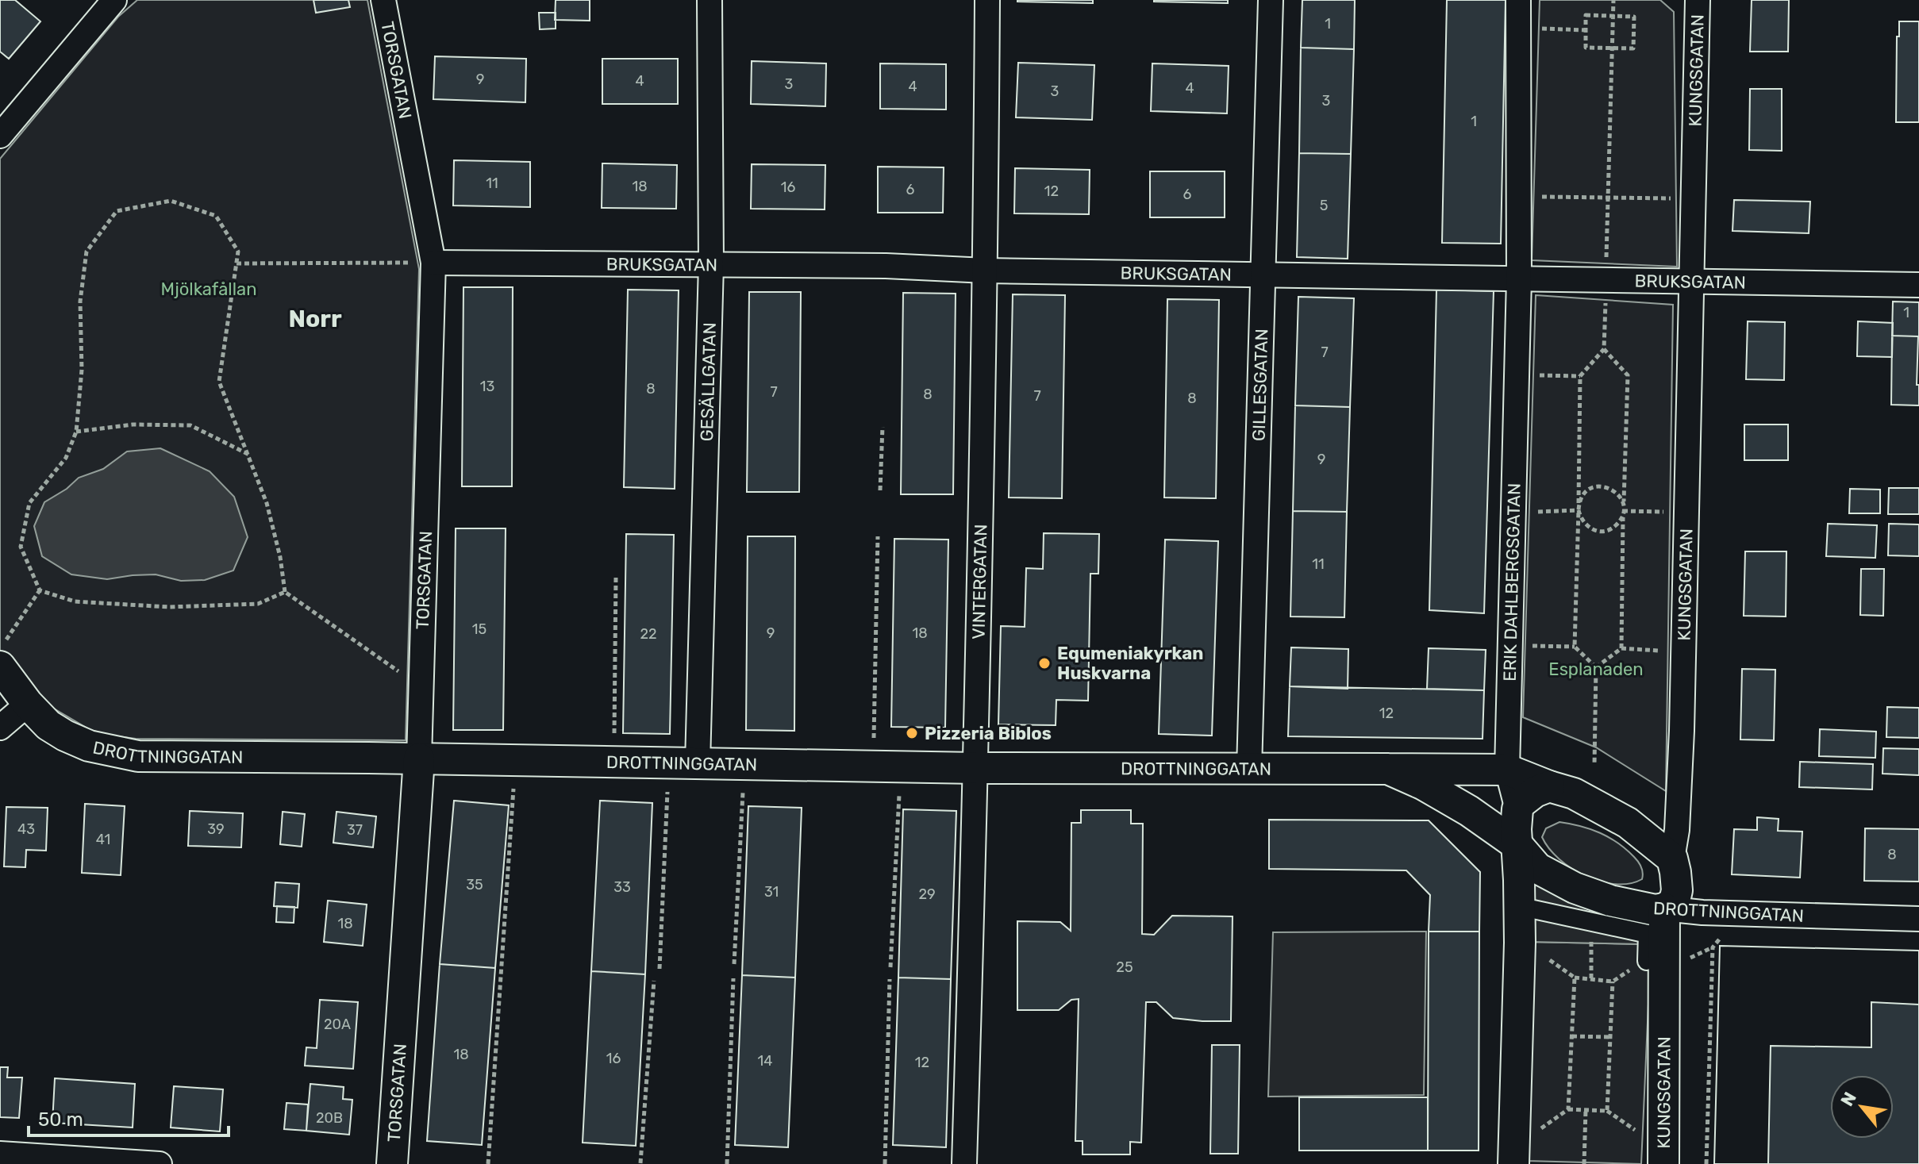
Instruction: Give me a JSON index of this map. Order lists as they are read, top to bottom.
{
  "streets": {
    "street": [
      "TORSGATAN",
      "KUNGSGATAN",
      "BRUKSGATAN",
      "GESÄLLGATAN",
      "GILLESGATAN",
      "VINTERGATAN",
      "ERIK DAHLBERGSGATAN",
      "DROTTNINGGATAN"
    ]
  },
  "crossings": [
    ["TORSGATAN", "BRUKSGATAN"],
    ["TORSGATAN", "DROTTNINGGATAN"],
    ["KUNGSGATAN", "BRUKSGATAN"],
    ["KUNGSGATAN", "DROTTNINGGATAN"],
    ["BRUKSGATAN", "GESÄLLGATAN"],
    ["BRUKSGATAN", "GILLESGATAN"],
    ["BRUKSGATAN", "VINTERGATAN"],
    ["BRUKSGATAN", "ERIK DAHLBERGSGATAN"],
    ["GESÄLLGATAN", "DROTTNINGGATAN"],
    ["GILLESGATAN", "DROTTNINGGATAN"],
    ["VINTERGATAN", "DROTTNINGGATAN"],
    ["ERIK DAHLBERGSGATAN", "DROTTNINGGATAN"]
  ],
  "districts": ["Norr"],
  "parks": ["Mjölkafållan", "Esplanaden"],
  "places": ["Equmeniakyrkan Huskvarna", "Pizzeria Biblos"],
  "house_numbers": [
    "1",
    "9",
    "4",
    "3",
    "4",
    "4",
    "3",
    "3",
    "1",
    "11",
    "18",
    "16",
    "6",
    "12",
    "6",
    "5",
    "1",
    "7",
    "13",
    "8",
    "7",
    "8",
    "7",
    "8",
    "9",
    "11",
    "15",
    "9",
    "18",
    "22",
    "12",
    "43",
    "39",
    "37",
    "41",
    "8",
    "35",
    "33",
    "31",
    "29",
    "18",
    "25",
    "20A",
    "18",
    "16",
    "14",
    "12",
    "20B"
  ],
  "scale_bar": "50 m",
  "north": "top left"
}
